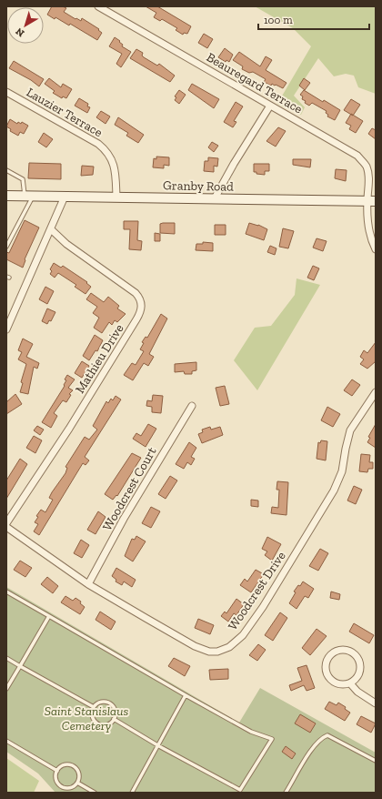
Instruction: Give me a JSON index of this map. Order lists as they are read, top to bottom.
{
  "streets": {
    "main road": ["Granby Road"],
    "street": [
      "Beauregard Terrace",
      "Lauzier Terrace",
      "Mathieu Drive",
      "Woodcrest Court",
      "Woodcrest Drive"
    ]
  },
  "crossings": [
    ["Beauregard Terrace", "Granby Road"],
    ["Lauzier Terrace", "Granby Road"],
    ["Woodcrest Court", "Woodcrest Drive"]
  ],
  "parks": ["Saint Stanislaus Cemetery"],
  "scale_bar": "100 m",
  "north": "bottom left"
}
